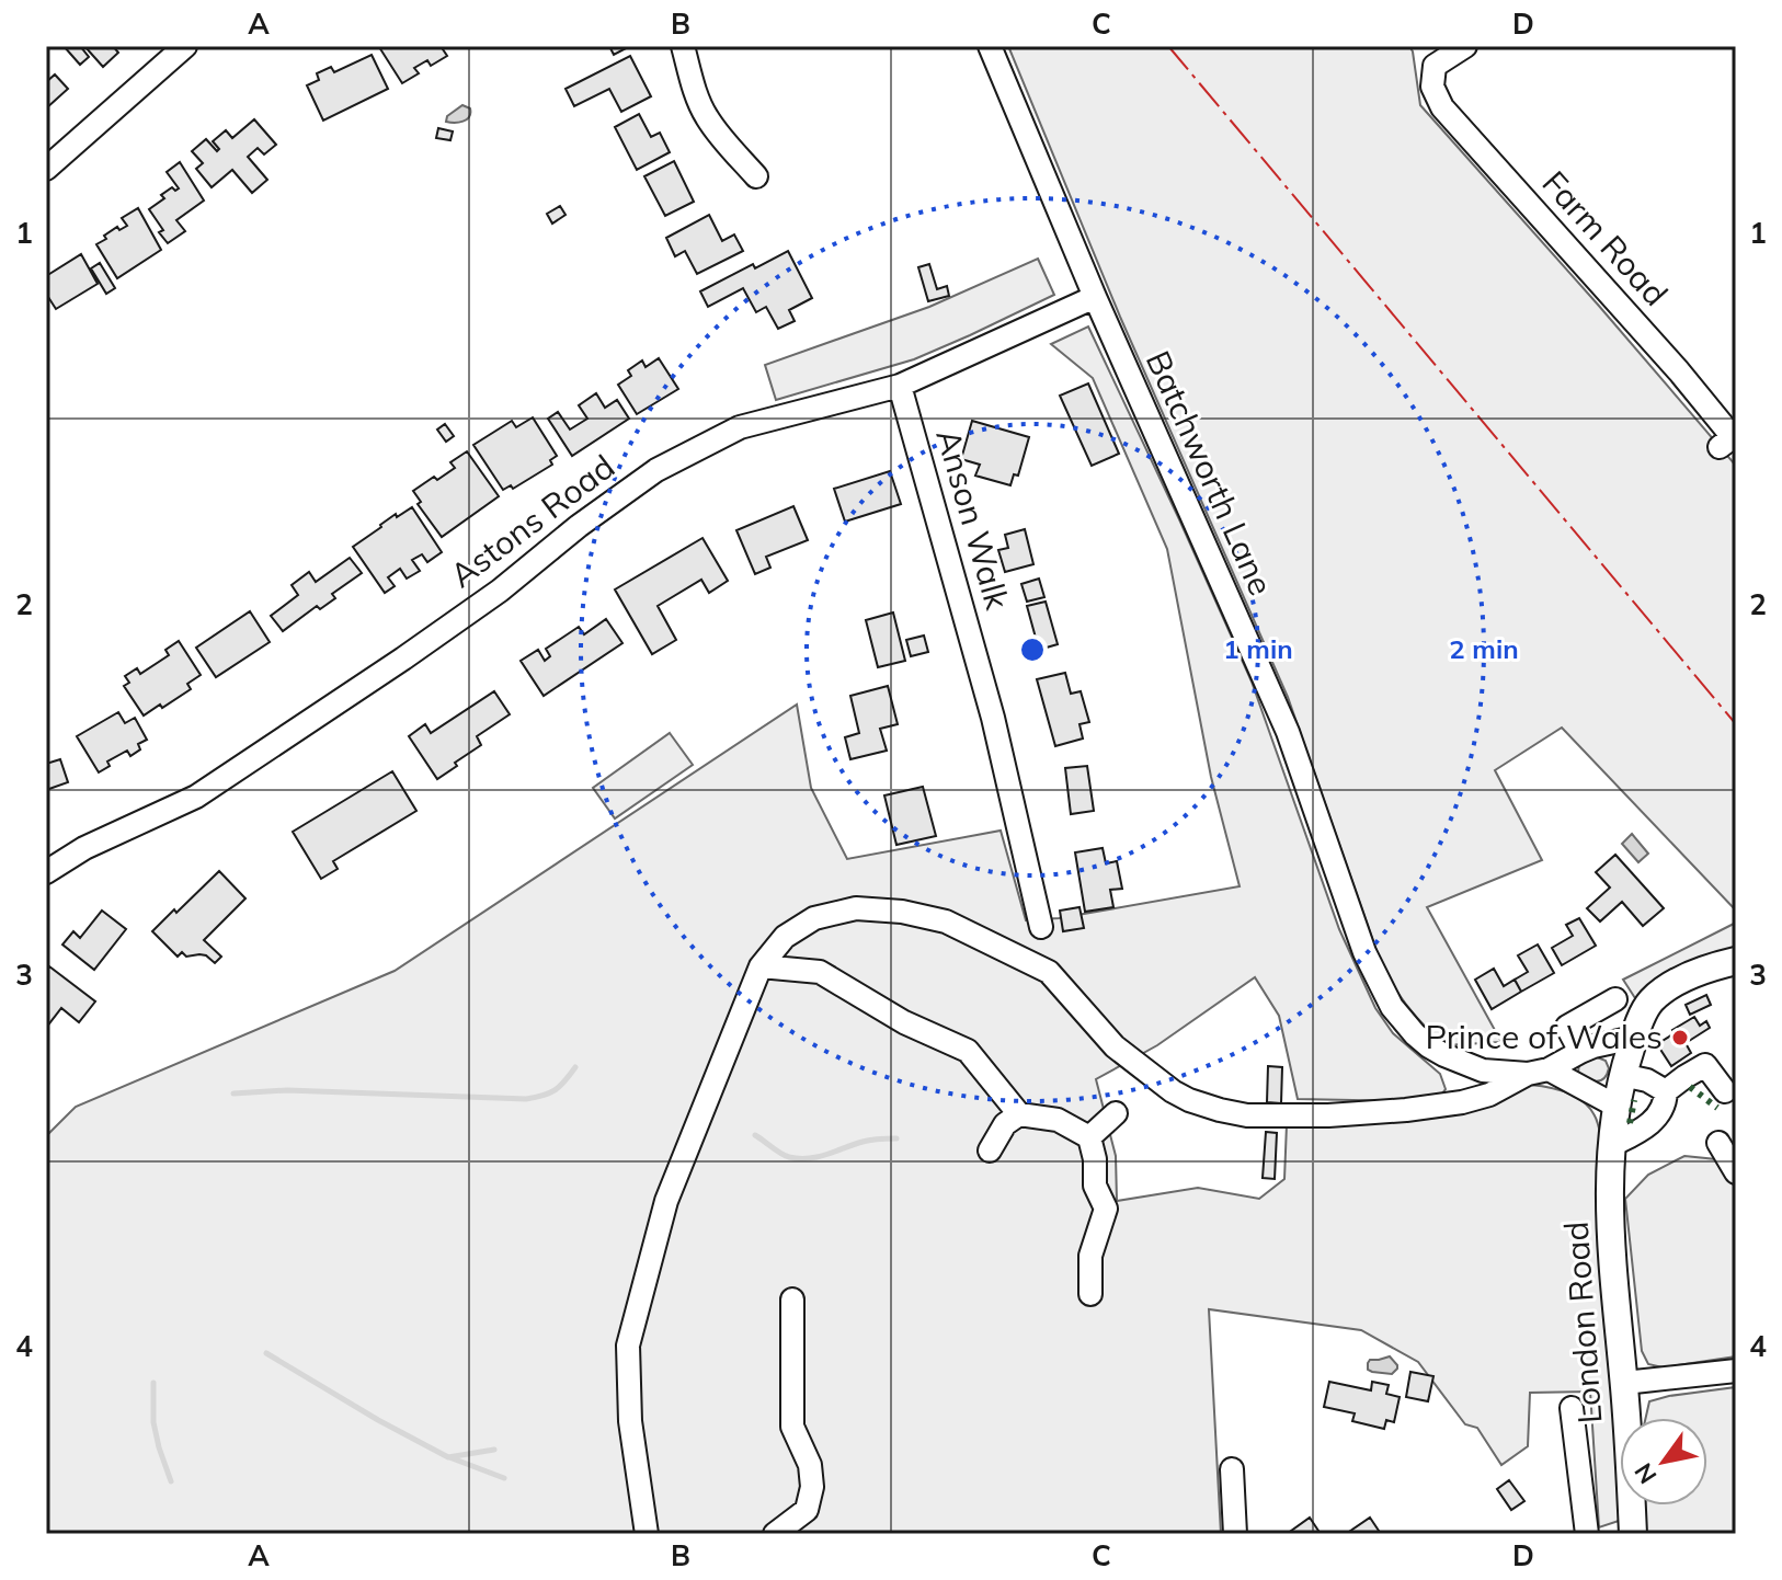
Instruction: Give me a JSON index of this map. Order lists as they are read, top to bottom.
{
  "streets": {
    "main road": ["London Road"],
    "street": [
      "Farm Road",
      "Batchworth Lane",
      "Anson Walk",
      "Astons Road"
    ]
  },
  "crossings": [
    ["Batchworth Lane", "Astons Road"],
    ["Batchworth Lane", "London Road"],
    ["Anson Walk", "Astons Road"]
  ],
  "places": ["Prince of Wales"],
  "north": "bottom left",
  "grid": {
    "columns": [
      "A",
      "B",
      "C",
      "D"
    ],
    "rows": [
      "1",
      "2",
      "3",
      "4"
    ]
  },
  "rings": ["1 min", "2 min"]
}
